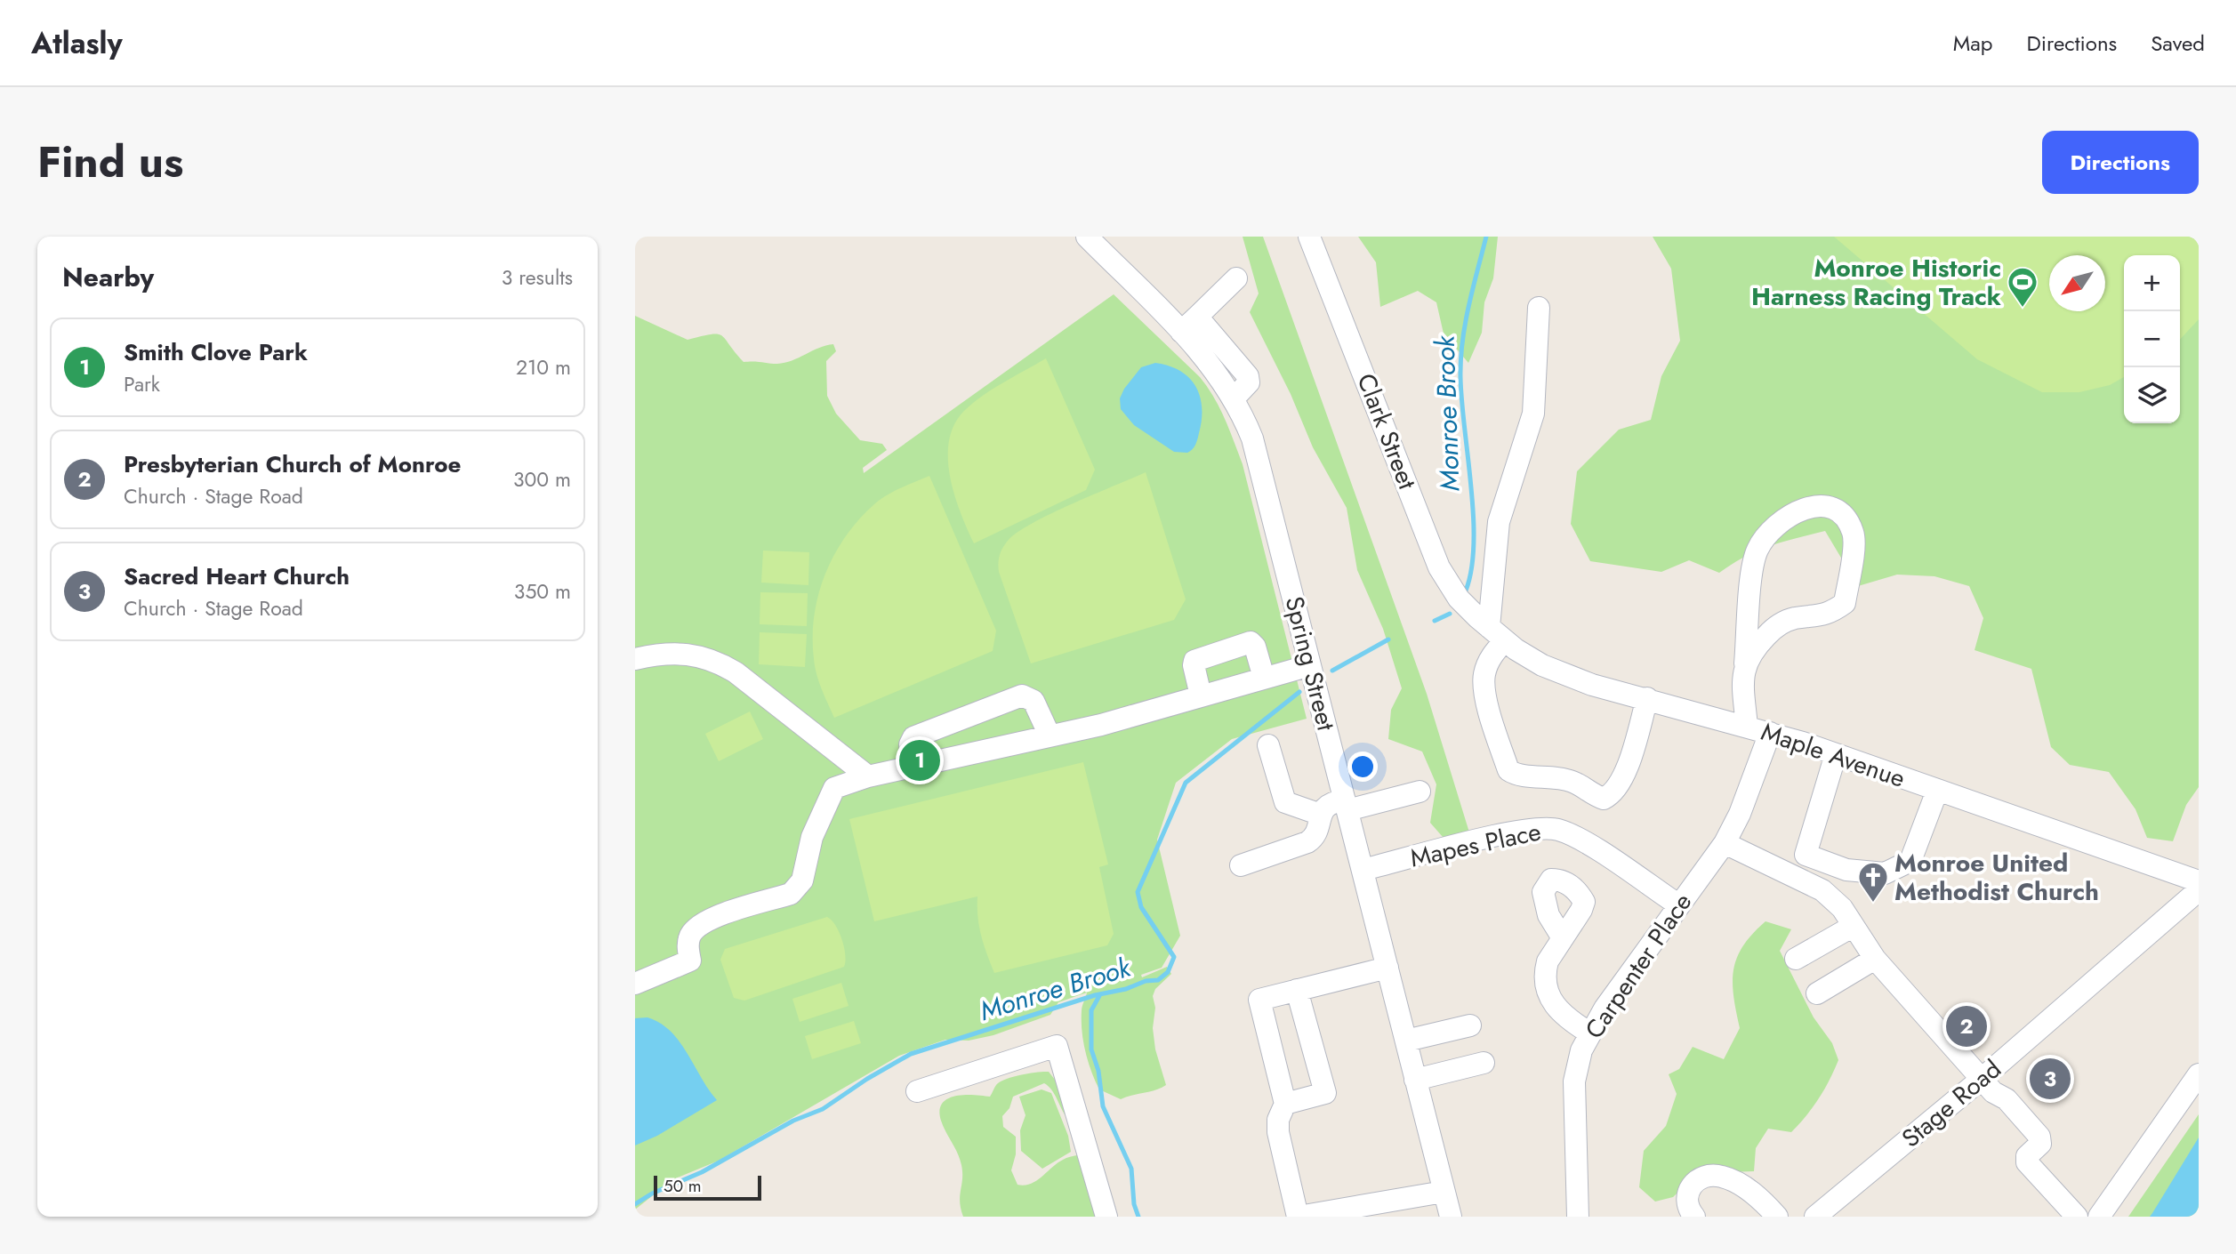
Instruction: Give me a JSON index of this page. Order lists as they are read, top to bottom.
{
  "streets": {
    "street": [
      "Clark Street",
      "Spring Street",
      "Maple Avenue",
      "Mapes Place",
      "Carpenter Place",
      "Stage Road"
    ]
  },
  "crossings": [
    ["Clark Street", "Maple Avenue"],
    ["Spring Street", "Mapes Place"],
    ["Maple Avenue", "Carpenter Place"],
    ["Mapes Place", "Carpenter Place"]
  ],
  "water": ["Monroe Brook"],
  "places": {
    "sports": ["Monroe Historic Harness Racing Track"],
    "church": ["Monroe United Methodist Church"]
  },
  "scale_bar": "50 m",
  "north": "bottom left",
  "page": {
    "header": "Atlasly",
    "nav": ["Map", "Directions", "Saved"],
    "title": "Find us",
    "buttons": "Directions",
    "heading": ["Nearby", "3 results"],
    "map_buttons": ["+", "−"],
    "list": [
      {
        "mark": "1",
        "name": "Smith Clove Park",
        "note": "Park",
        "value": "210 m"
      },
      {
        "mark": "2",
        "name": "Presbyterian Church of Monroe",
        "note": "Church · Stage Road",
        "value": "300 m"
      },
      {
        "mark": "3",
        "name": "Sacred Heart Church",
        "note": "Church · Stage Road",
        "value": "350 m"
      }
    ],
    "pins": ["1", "2", "3"],
    "scale": "50 m"
  }
}
